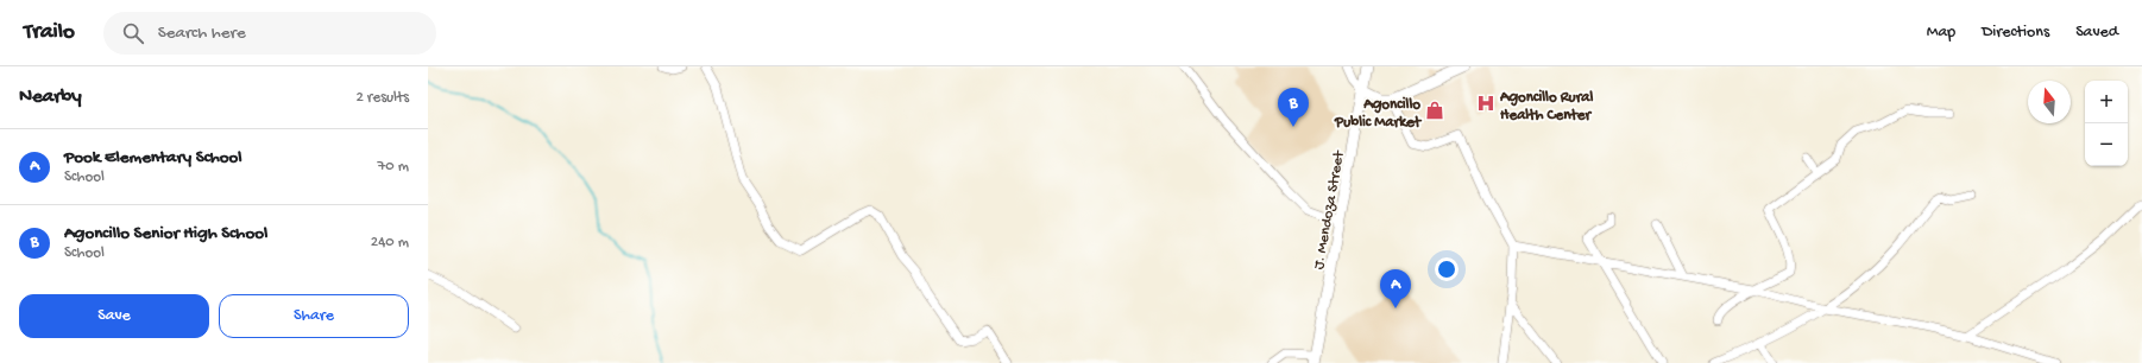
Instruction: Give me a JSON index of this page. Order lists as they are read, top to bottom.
{
  "streets": {
    "main road": ["J. Mendoza Street"]
  },
  "places": {
    "hospital": ["Agoncillo Rural Health Center"],
    "shop": ["Agoncillo Public Market"]
  },
  "north": "top",
  "page": {
    "header": "Trailo",
    "search": "Search here",
    "nav": ["Map", "Directions", "Saved"],
    "heading": ["Nearby", "2 results"],
    "map_buttons": ["+", "−"],
    "pins": ["B", "A"],
    "list": [
      {
        "mark": "A",
        "name": "Pook Elementary School",
        "note": "School",
        "value": "70 m"
      },
      {
        "mark": "B",
        "name": "Agoncillo Senior High School",
        "note": "School",
        "value": "240 m"
      }
    ],
    "buttons": ["Save", "Share"]
  }
}
